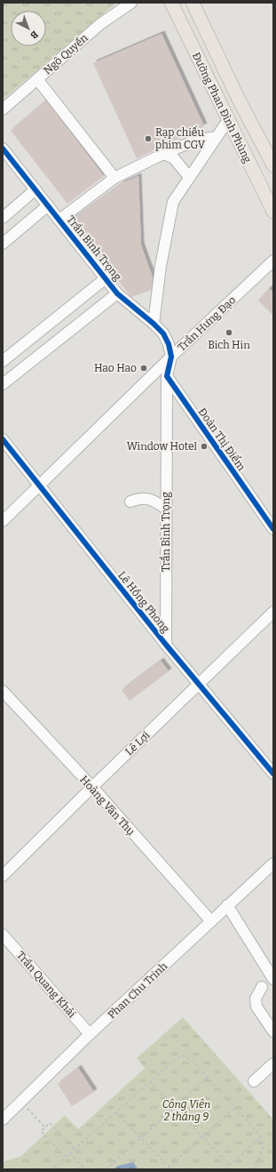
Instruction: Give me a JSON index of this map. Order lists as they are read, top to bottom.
{
  "streets": {
    "main road": ["Đường Phan Đình Phùng"],
    "street": [
      "Ngô Quyền",
      "Trần Bình Trọng",
      "Trần Hưng Đạo",
      "Đoàn Thị Điểm",
      "Lê Hồng Phong",
      "Lê Lợi",
      "Hoàng Văn Thụ",
      "Trần Quang Khải",
      "Phan Chu Trinh"
    ]
  },
  "crossings": [
    ["Trần Bình Trọng", "Trần Hưng Đạo"],
    ["Trần Bình Trọng", "Đoàn Thị Điểm"],
    ["Trần Bình Trọng", "Lê Hồng Phong"],
    ["Trần Hưng Đạo", "Lê Hồng Phong"],
    ["Lê Hồng Phong", "Lê Lợi"],
    ["Lê Lợi", "Hoàng Văn Thụ"],
    ["Hoàng Văn Thụ", "Phan Chu Trinh"],
    ["Trần Quang Khải", "Phan Chu Trinh"]
  ],
  "parks": ["Công Viên 2 tháng 9"],
  "places": [
    "Rạp chiếu phim CGV",
    "Bich Hin",
    "Hao Hao",
    "Window Hotel"
  ],
  "north": "bottom right"
}
